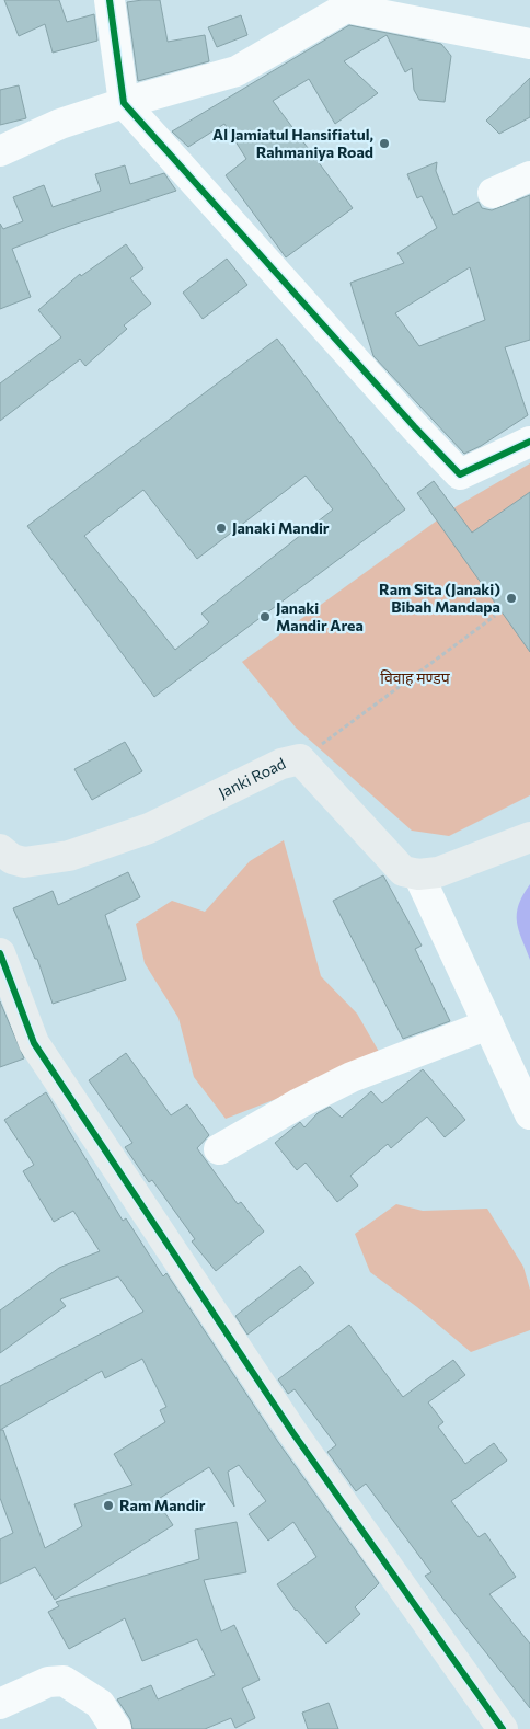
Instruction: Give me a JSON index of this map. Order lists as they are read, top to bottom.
{
  "streets": {
    "street": ["Janki Road"]
  },
  "parks": ["विवाह मण्डप"],
  "places": [
    "Al Jamiatul Hansifiatul, Rahmaniya Road",
    "Janaki Mandir",
    "Ram Sita (Janaki) Bibah Mandapa",
    "Janaki Mandir Area",
    "Ram Mandir"
  ]
}
